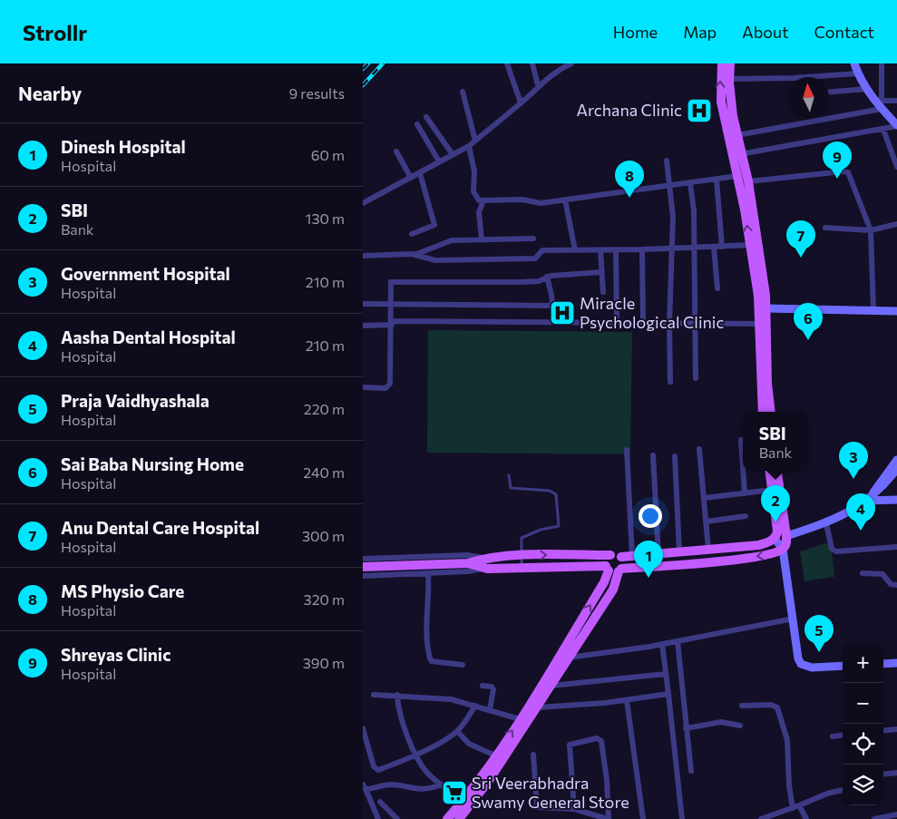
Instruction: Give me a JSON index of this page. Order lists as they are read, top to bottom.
{
  "places": {
    "hospital": ["Archana Clinic", "Miracle Psychological Clinic"],
    "supermarket": ["Sri Veerabhadra Swamy General Store"]
  },
  "north": "top",
  "page": {
    "header": "Strollr",
    "nav": [
      "Home",
      "Map",
      "About",
      "Contact"
    ],
    "heading": ["Nearby", "9 results"],
    "list": [
      {
        "mark": "1",
        "name": "Dinesh Hospital",
        "note": "Hospital",
        "value": "60 m"
      },
      {
        "mark": "2",
        "name": "SBI",
        "note": "Bank",
        "value": "130 m"
      },
      {
        "mark": "3",
        "name": "Government Hospital",
        "note": "Hospital",
        "value": "210 m"
      },
      {
        "mark": "4",
        "name": "Aasha Dental Hospital",
        "note": "Hospital",
        "value": "210 m"
      },
      {
        "mark": "5",
        "name": "Praja Vaidhyashala",
        "note": "Hospital",
        "value": "220 m"
      },
      {
        "mark": "6",
        "name": "Sai Baba Nursing Home",
        "note": "Hospital",
        "value": "240 m"
      },
      {
        "mark": "7",
        "name": "Anu Dental Care Hospital",
        "note": "Hospital",
        "value": "300 m"
      },
      {
        "mark": "8",
        "name": "MS Physio Care",
        "note": "Hospital",
        "value": "320 m"
      },
      {
        "mark": "9",
        "name": "Shreyas Clinic",
        "note": "Hospital",
        "value": "390 m"
      }
    ],
    "pins": [
      "9",
      "8",
      "7",
      "6",
      "3",
      "2",
      "4",
      "1",
      "5"
    ],
    "popup": ["SBI", "Bank"],
    "map_buttons": ["+", "−"]
  }
}
